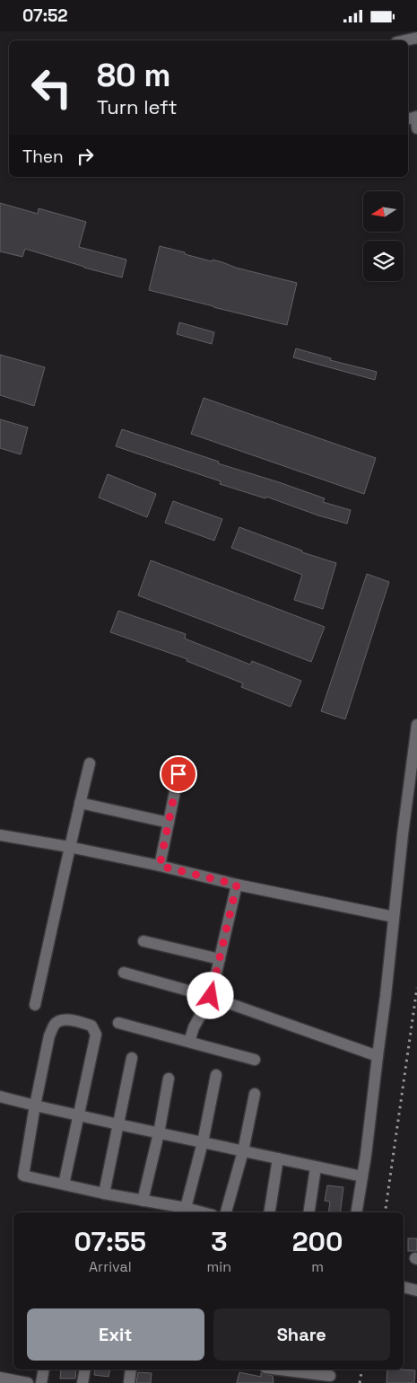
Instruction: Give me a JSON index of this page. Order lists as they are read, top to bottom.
{
  "north": "left",
  "page": {
    "status": "07:52",
    "turn": ["80 m", "Turn left"],
    "then": "Then",
    "eta": [
      "07:55",
      "Arrival",
      "3",
      "min",
      "200",
      "m"
    ],
    "buttons": ["Exit", "Share"]
  }
}
